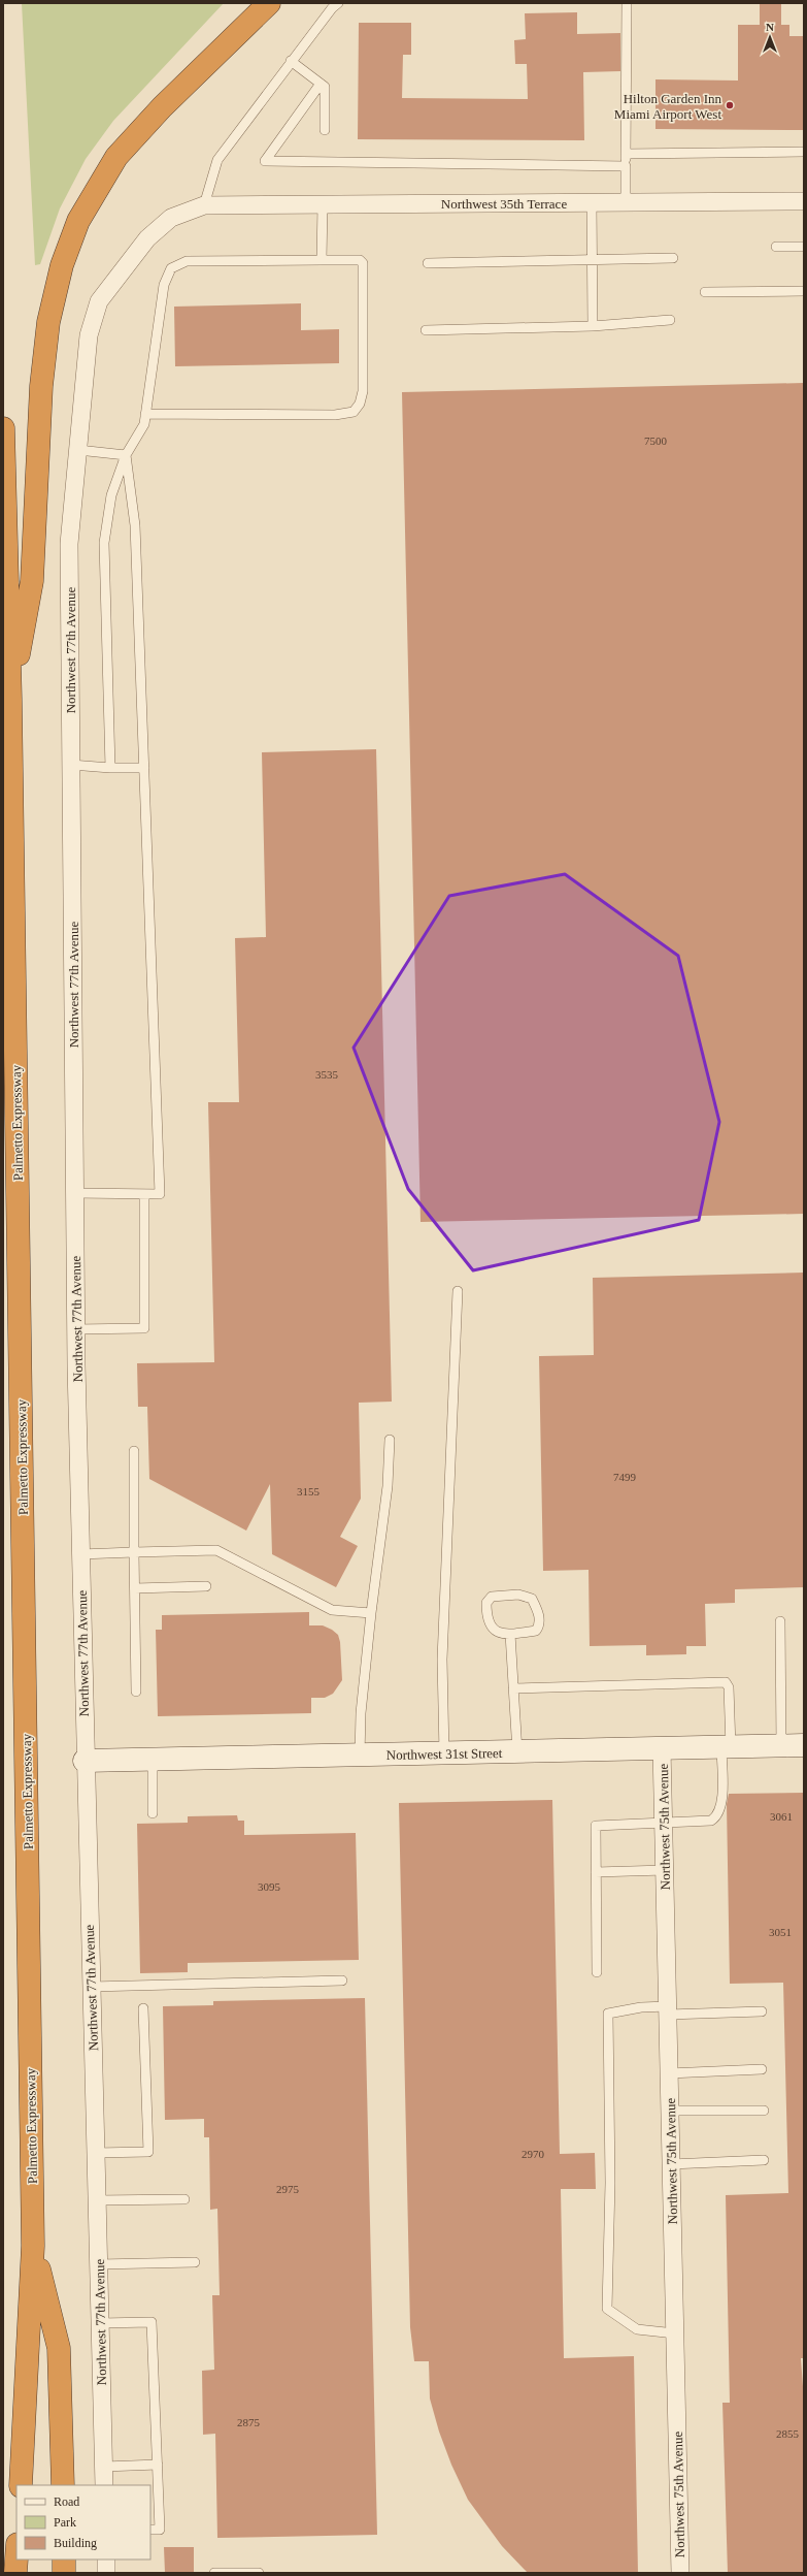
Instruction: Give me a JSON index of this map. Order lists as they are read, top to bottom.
{
  "streets": {
    "highway": ["Palmetto Expressway"],
    "street": [
      "Northwest 35th Terrace",
      "Northwest 77th Avenue",
      "Northwest 31st Street",
      "Northwest 75th Avenue"
    ]
  },
  "crossings": [
    ["Northwest 35th Terrace", "Northwest 77th Avenue"],
    ["Northwest 77th Avenue", "Northwest 31st Street"],
    ["Northwest 31st Street", "Northwest 75th Avenue"]
  ],
  "places": ["Hilton Garden Inn Miami Airport West"],
  "house_numbers": [
    "7500",
    "3535",
    "7499",
    "3155",
    "3061",
    "3095",
    "3051",
    "2970",
    "2975",
    "2875",
    "2855"
  ],
  "legend": ["Road", "Park", "Building"],
  "north": "top"
}
